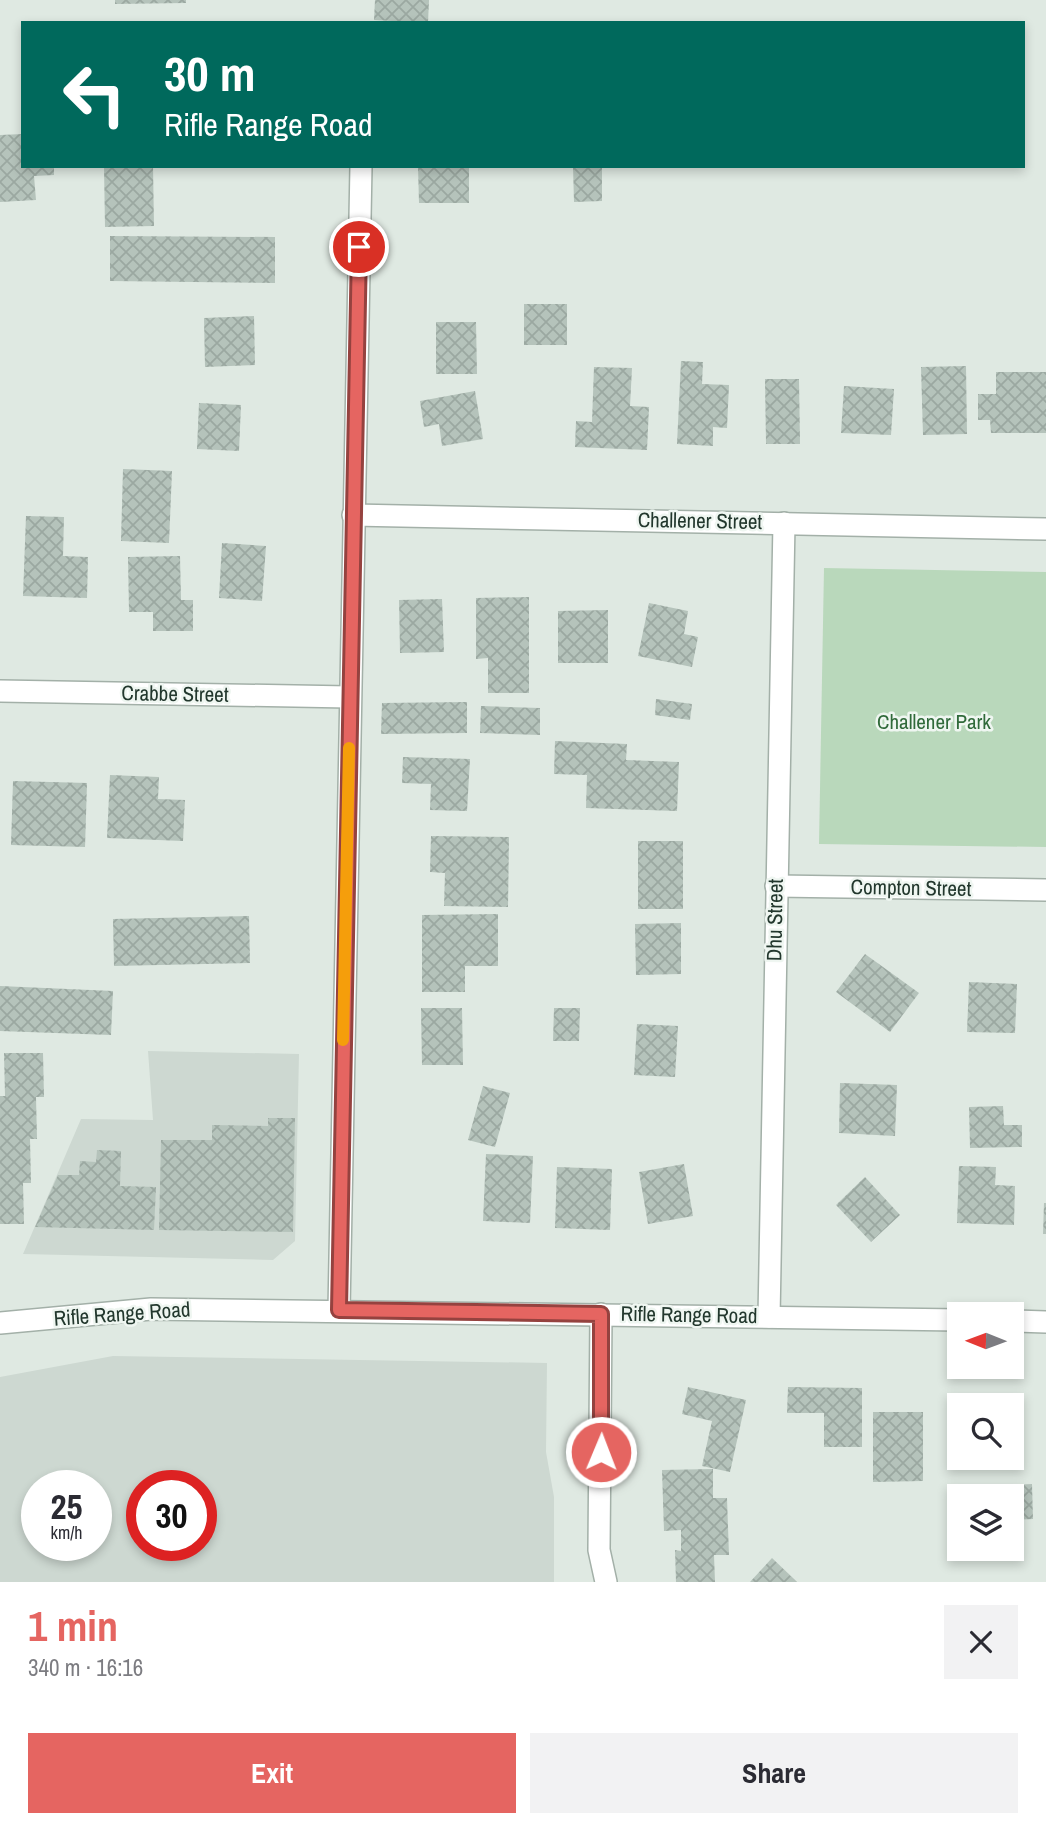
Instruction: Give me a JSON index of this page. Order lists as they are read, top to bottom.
{
  "streets": {
    "street": [
      "Challener Street",
      "Crabbe Street",
      "Compton Street",
      "Dhu Street",
      "Rifle Range Road"
    ]
  },
  "crossings": [
    ["Challener Street", "Dhu Street"],
    ["Compton Street", "Dhu Street"],
    ["Dhu Street", "Rifle Range Road"]
  ],
  "parks": ["Challener Park"],
  "north": "left",
  "page": {
    "turn": ["30 m", "Rifle Range Road"],
    "speed": "25 km/h",
    "limit": "30",
    "heading": ["1 min", "340 m · 16:16"],
    "buttons": ["Exit", "Share"]
  }
}
